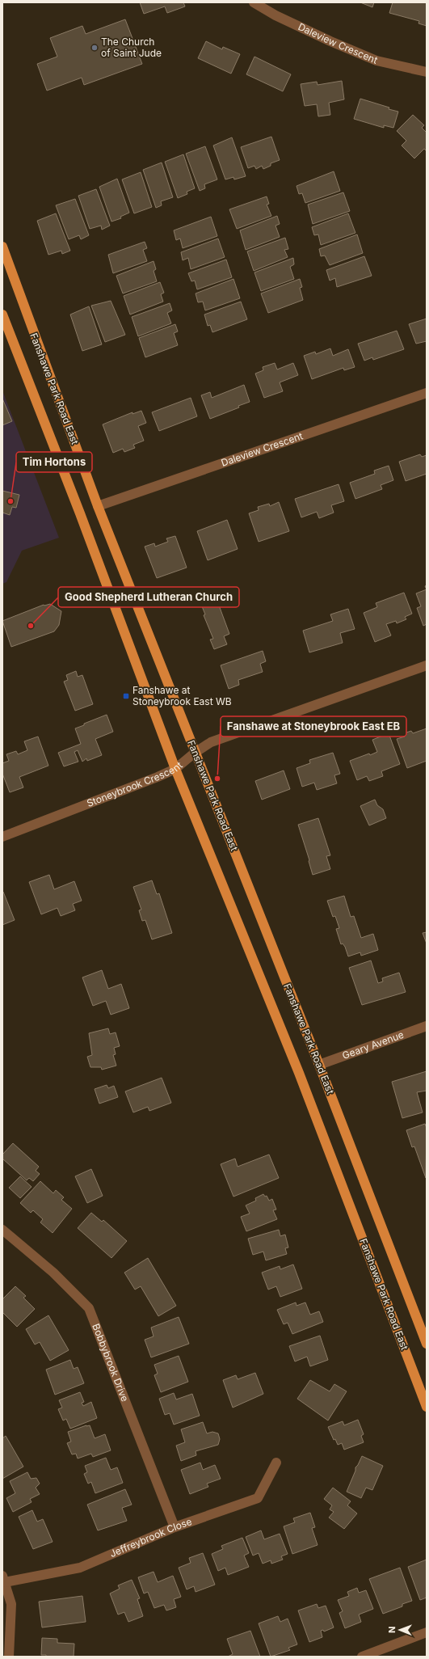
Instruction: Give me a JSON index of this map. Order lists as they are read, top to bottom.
{
  "streets": {
    "main road": ["Fanshawe Park Road East"],
    "street": [
      "Daleview Crescent",
      "Stoneybrook Crescent",
      "Geary Avenue",
      "Bobbybrook Drive",
      "Jeffreybrook Close"
    ]
  },
  "crossings": [
    ["Daleview Crescent", "Fanshawe Park Road East"],
    ["Fanshawe Park Road East", "Stoneybrook Crescent"],
    ["Fanshawe Park Road East", "Geary Avenue"],
    ["Bobbybrook Drive", "Jeffreybrook Close"]
  ],
  "places": {
    "other": [
      "The Church of Saint Jude",
      "Tim Hortons",
      "Good Shepherd Lutheran Church",
      "Fanshawe at Stoneybrook East EB"
    ],
    "transit": ["Fanshawe at Stoneybrook East WB"]
  },
  "north": "left"
}
